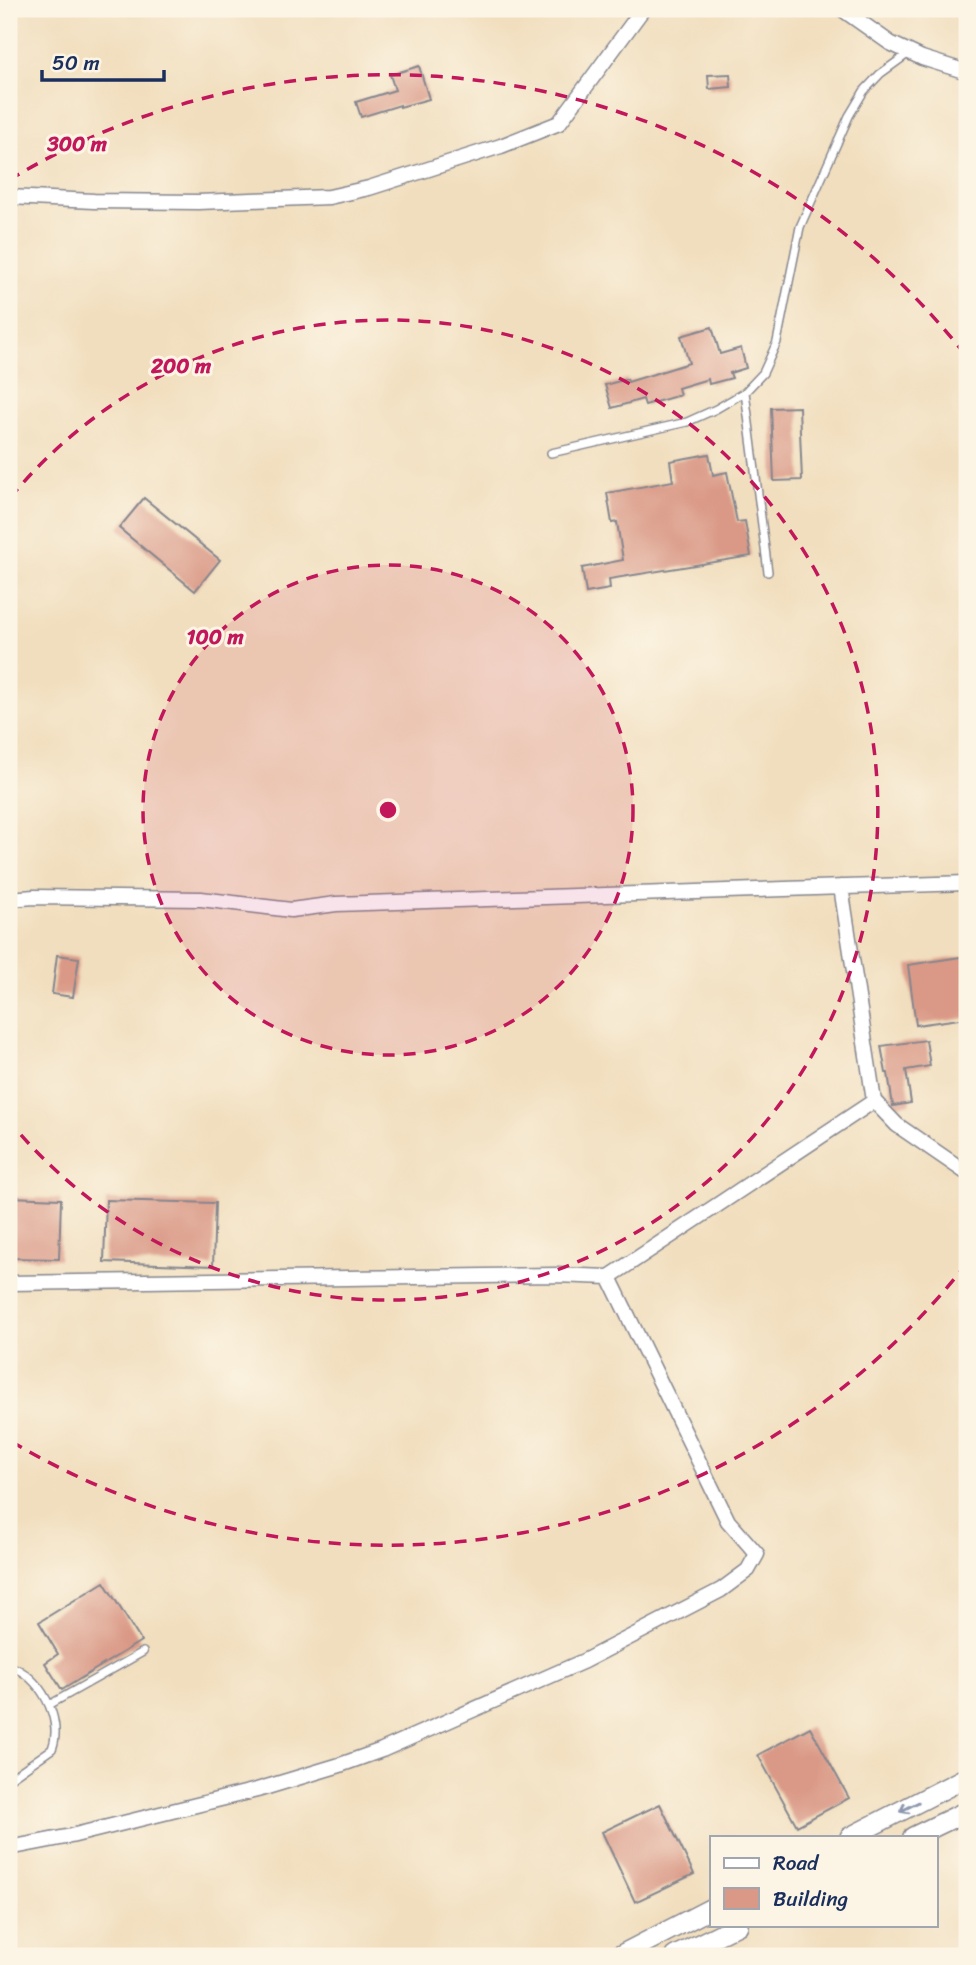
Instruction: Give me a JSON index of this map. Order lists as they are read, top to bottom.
{
  "legend": ["Road", "Building"],
  "scale_bar": "50 m",
  "rings": ["300 m", "200 m", "100 m"]
}
